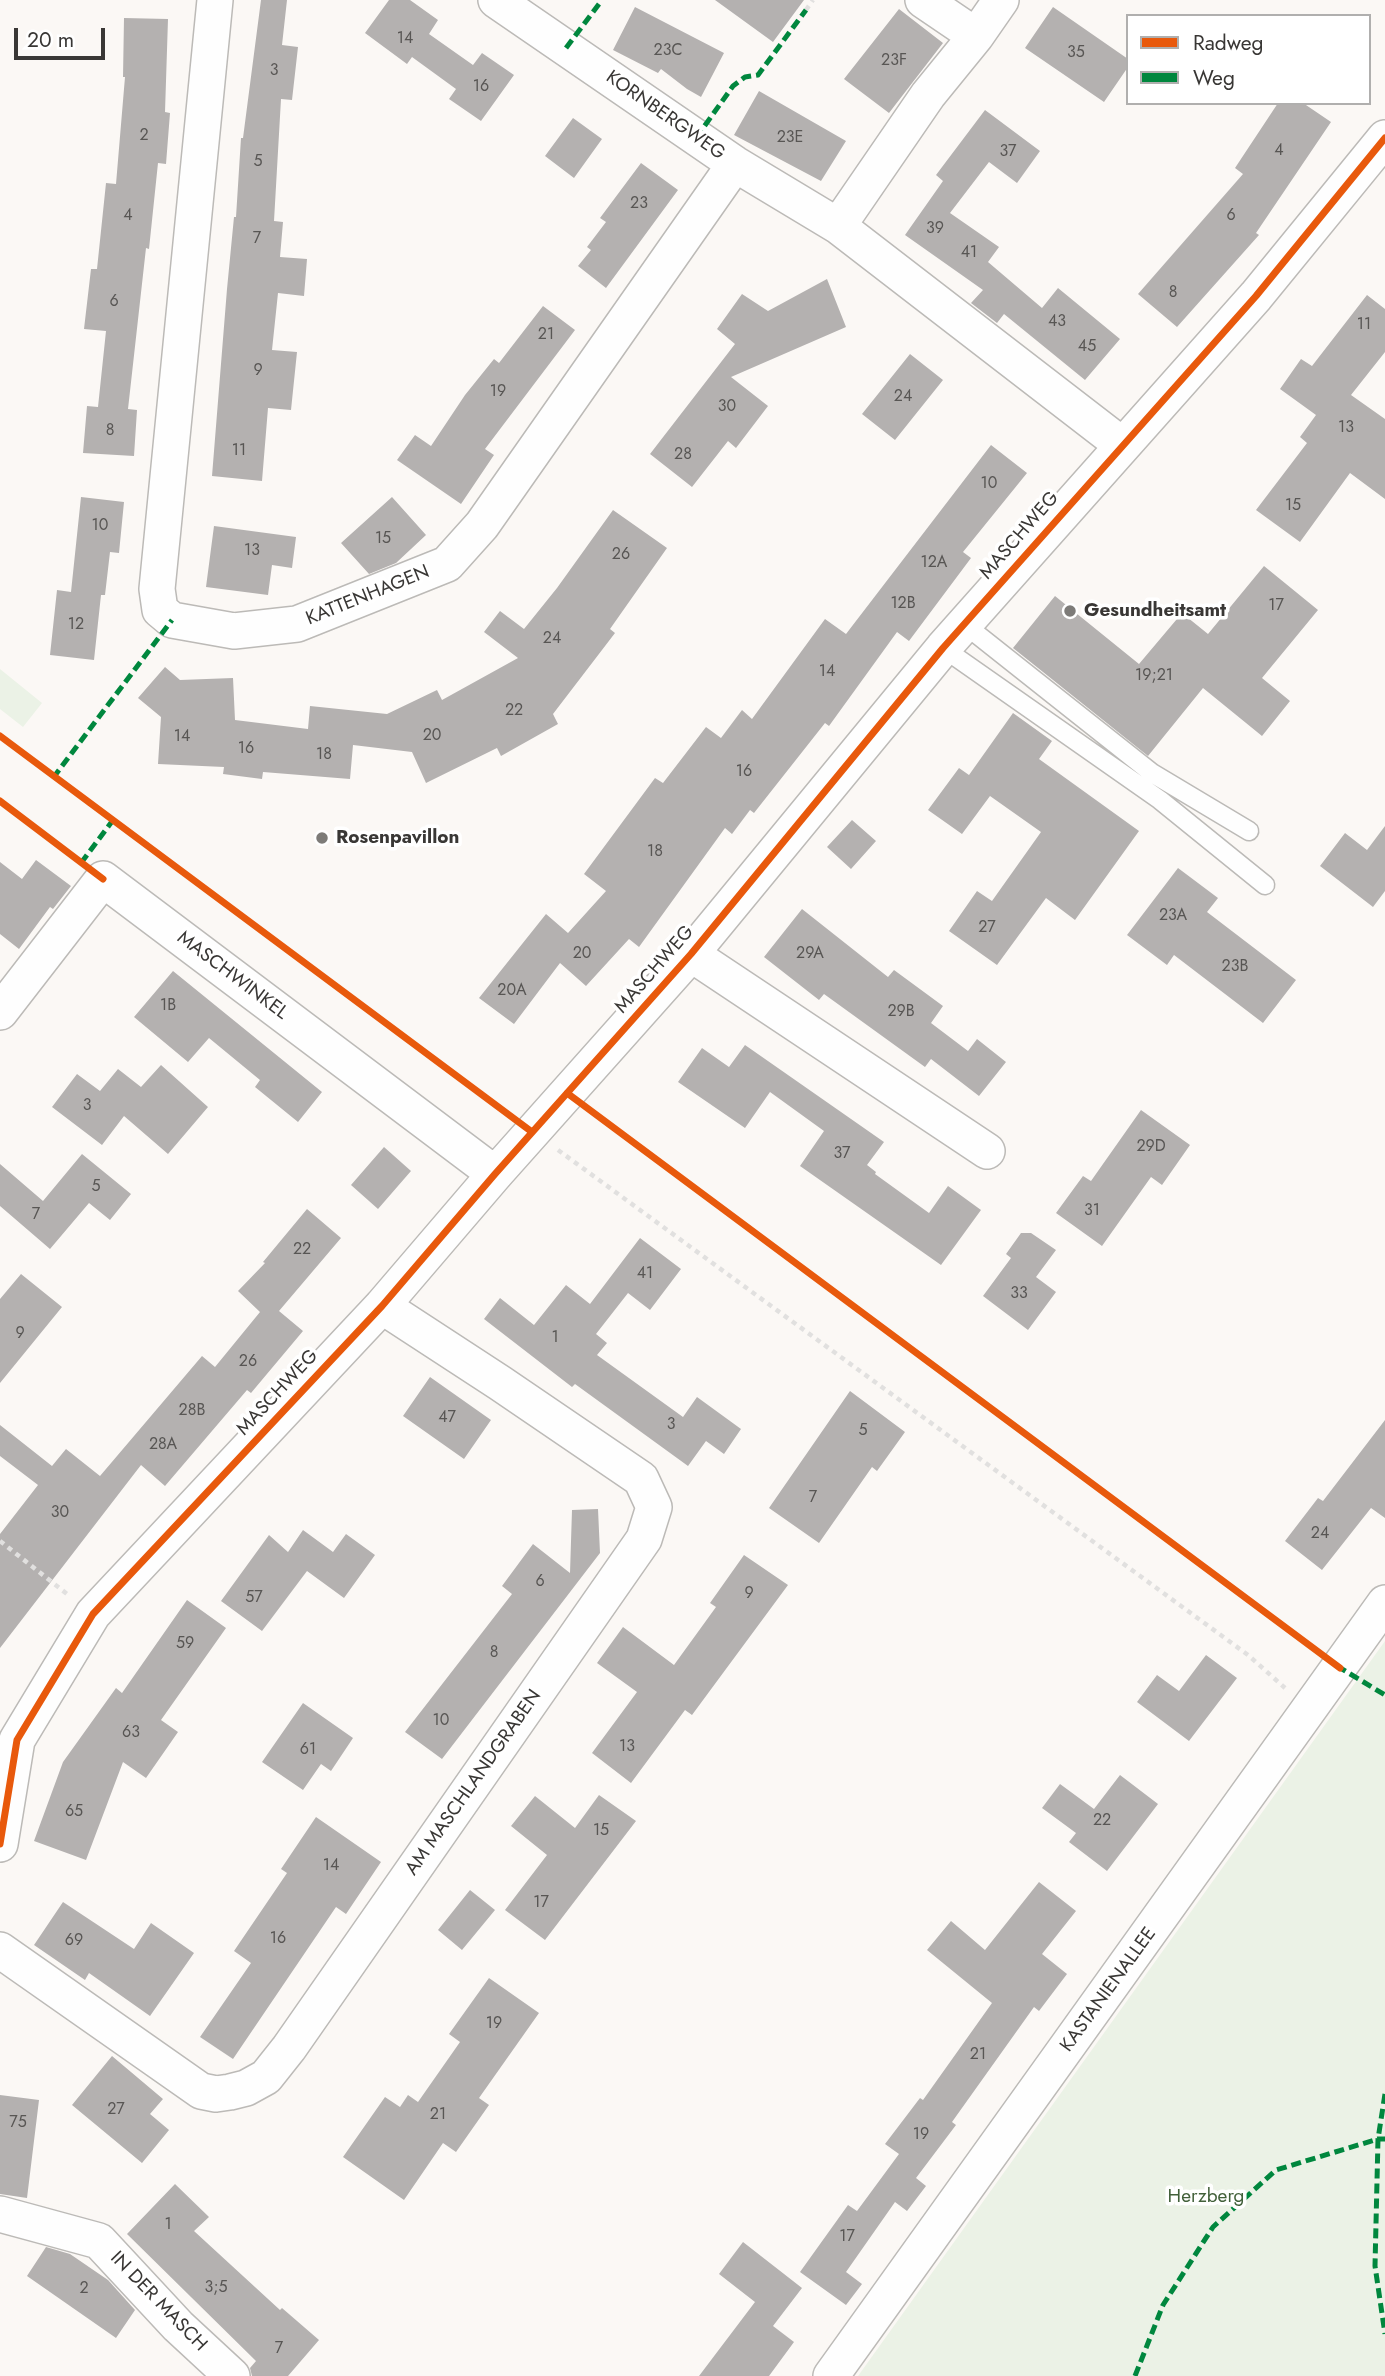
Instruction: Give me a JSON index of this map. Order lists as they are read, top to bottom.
{
  "streets": {
    "street": [
      "KORNBERGWEG",
      "MASCHWEG",
      "KATTENHAGEN",
      "MASCHWINKEL",
      "AM MASCHLANDGRABEN",
      "KASTANIENALLEE",
      "IN DER MASCH"
    ]
  },
  "crossings": [
    ["KORNBERGWEG", "MASCHWEG"],
    ["KORNBERGWEG", "KATTENHAGEN"],
    ["MASCHWEG", "MASCHWINKEL"],
    ["MASCHWEG", "AM MASCHLANDGRABEN"]
  ],
  "parks": ["Herzberg"],
  "places": ["Gesundheitsamt", "Rosenpavillon"],
  "house_numbers": [
    "14",
    "23C",
    "35",
    "23F",
    "3",
    "16",
    "2",
    "23E",
    "4",
    "37",
    "5",
    "23",
    "4",
    "6",
    "39",
    "7",
    "41",
    "8",
    "6",
    "43",
    "11",
    "21",
    "45",
    "9",
    "19",
    "24",
    "30",
    "13",
    "8",
    "11",
    "28",
    "10",
    "15",
    "10",
    "15",
    "13",
    "26",
    "12A",
    "12B",
    "17",
    "12",
    "24",
    "14",
    "19;21",
    "22",
    "20",
    "14",
    "16",
    "18",
    "16",
    "18",
    "23A",
    "27",
    "20",
    "29A",
    "23B",
    "20A",
    "1B",
    "29B",
    "3",
    "29D",
    "37",
    "5",
    "31",
    "7",
    "22",
    "41",
    "33",
    "9",
    "1",
    "26",
    "28B",
    "47",
    "3",
    "5",
    "28A",
    "7",
    "30",
    "24",
    "6",
    "9",
    "57",
    "59",
    "8",
    "10",
    "63",
    "13",
    "61",
    "65",
    "22",
    "15",
    "14",
    "17",
    "16",
    "69",
    "19",
    "21",
    "27",
    "21",
    "75",
    "19",
    "1",
    "17",
    "3;5",
    "2",
    "7"
  ],
  "legend": ["Radweg", "Weg"],
  "scale_bar": "20 m"
}
